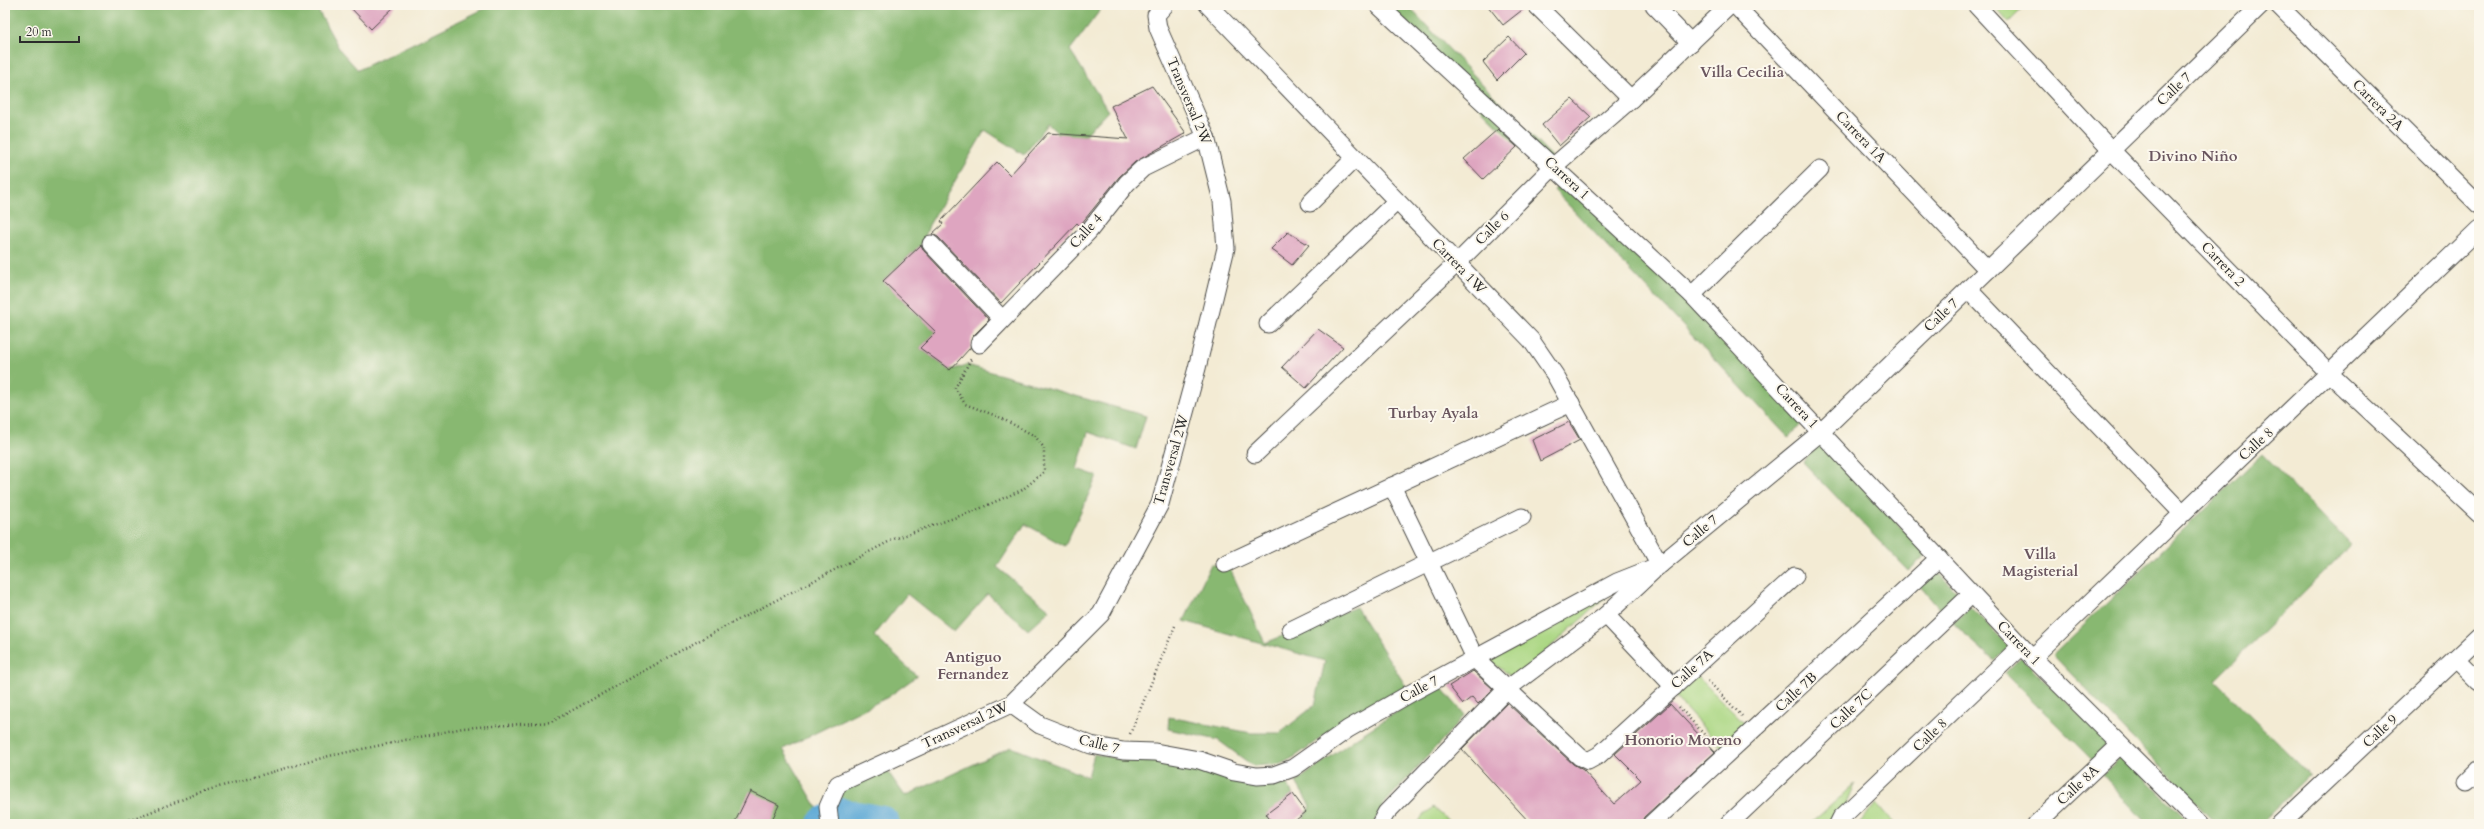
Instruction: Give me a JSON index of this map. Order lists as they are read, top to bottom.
{
  "streets": {
    "street": [
      "Calle 7",
      "Transversal 2W",
      "Carrera 2A",
      "Carrera 1A",
      "Carrera 1",
      "Calle 6",
      "Calle 4",
      "Carrera 2",
      "Carrera 1W",
      "Calle 8",
      "Calle 7A",
      "Calle 7B",
      "Calle 7C",
      "Calle 9",
      "Calle 8A"
    ]
  },
  "crossings": [
    ["Calle 7", "Transversal 2W"],
    ["Calle 7", "Carrera 1A"],
    ["Calle 7", "Carrera 1"],
    ["Calle 7", "Carrera 2"],
    ["Calle 7", "Carrera 1W"],
    ["Transversal 2W", "Calle 4"],
    ["Carrera 1", "Calle 6"],
    ["Carrera 1", "Calle 8"],
    ["Carrera 1", "Calle 7B"],
    ["Carrera 1", "Calle 7C"],
    ["Carrera 1", "Calle 8A"],
    ["Calle 6", "Carrera 1W"],
    ["Carrera 2", "Calle 8"]
  ],
  "districts": [
    "Villa Cecilia",
    "Divino Niño",
    "Turbay Ayala",
    "Villa Magisterial",
    "Antiguo Fernandez",
    "Honorio Moreno"
  ],
  "scale_bar": "20 m"
}
